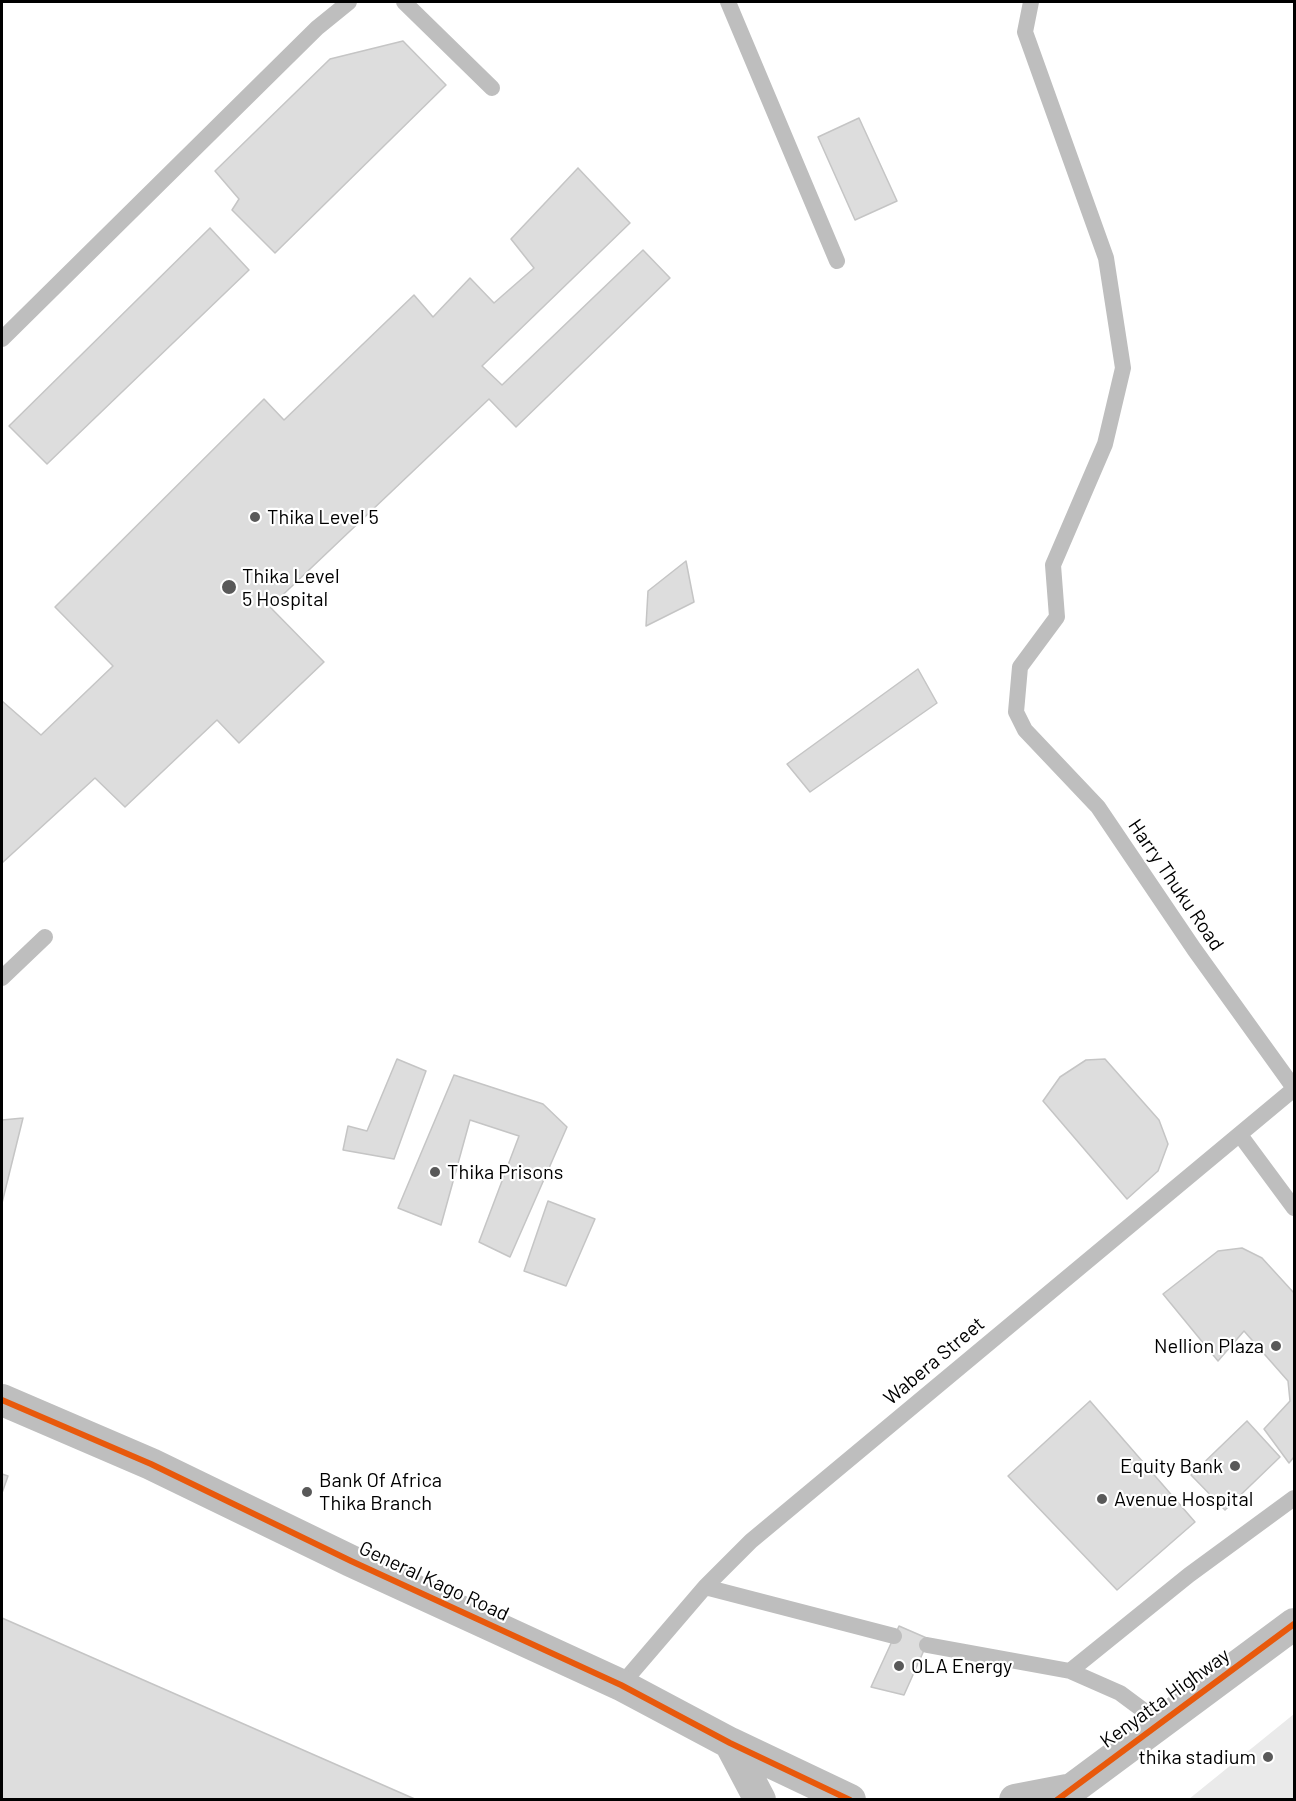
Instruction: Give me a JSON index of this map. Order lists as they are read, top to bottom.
{
  "streets": {
    "street": ["General Kago Road", "Kenyatta Highway"],
    "lane": ["Harry Thuku Road", "Wabera Street"]
  },
  "crossings": [
    ["Harry Thuku Road", "Wabera Street"],
    ["Wabera Street", "General Kago Road"]
  ],
  "places": [
    "Thika Level 5",
    "Thika Level 5 Hospital",
    "Thika Prisons",
    "Nellion Plaza",
    "Equity Bank",
    "Bank Of Africa Thika Branch",
    "Avenue Hospital",
    "OLA Energy",
    "thika stadium"
  ]
}
